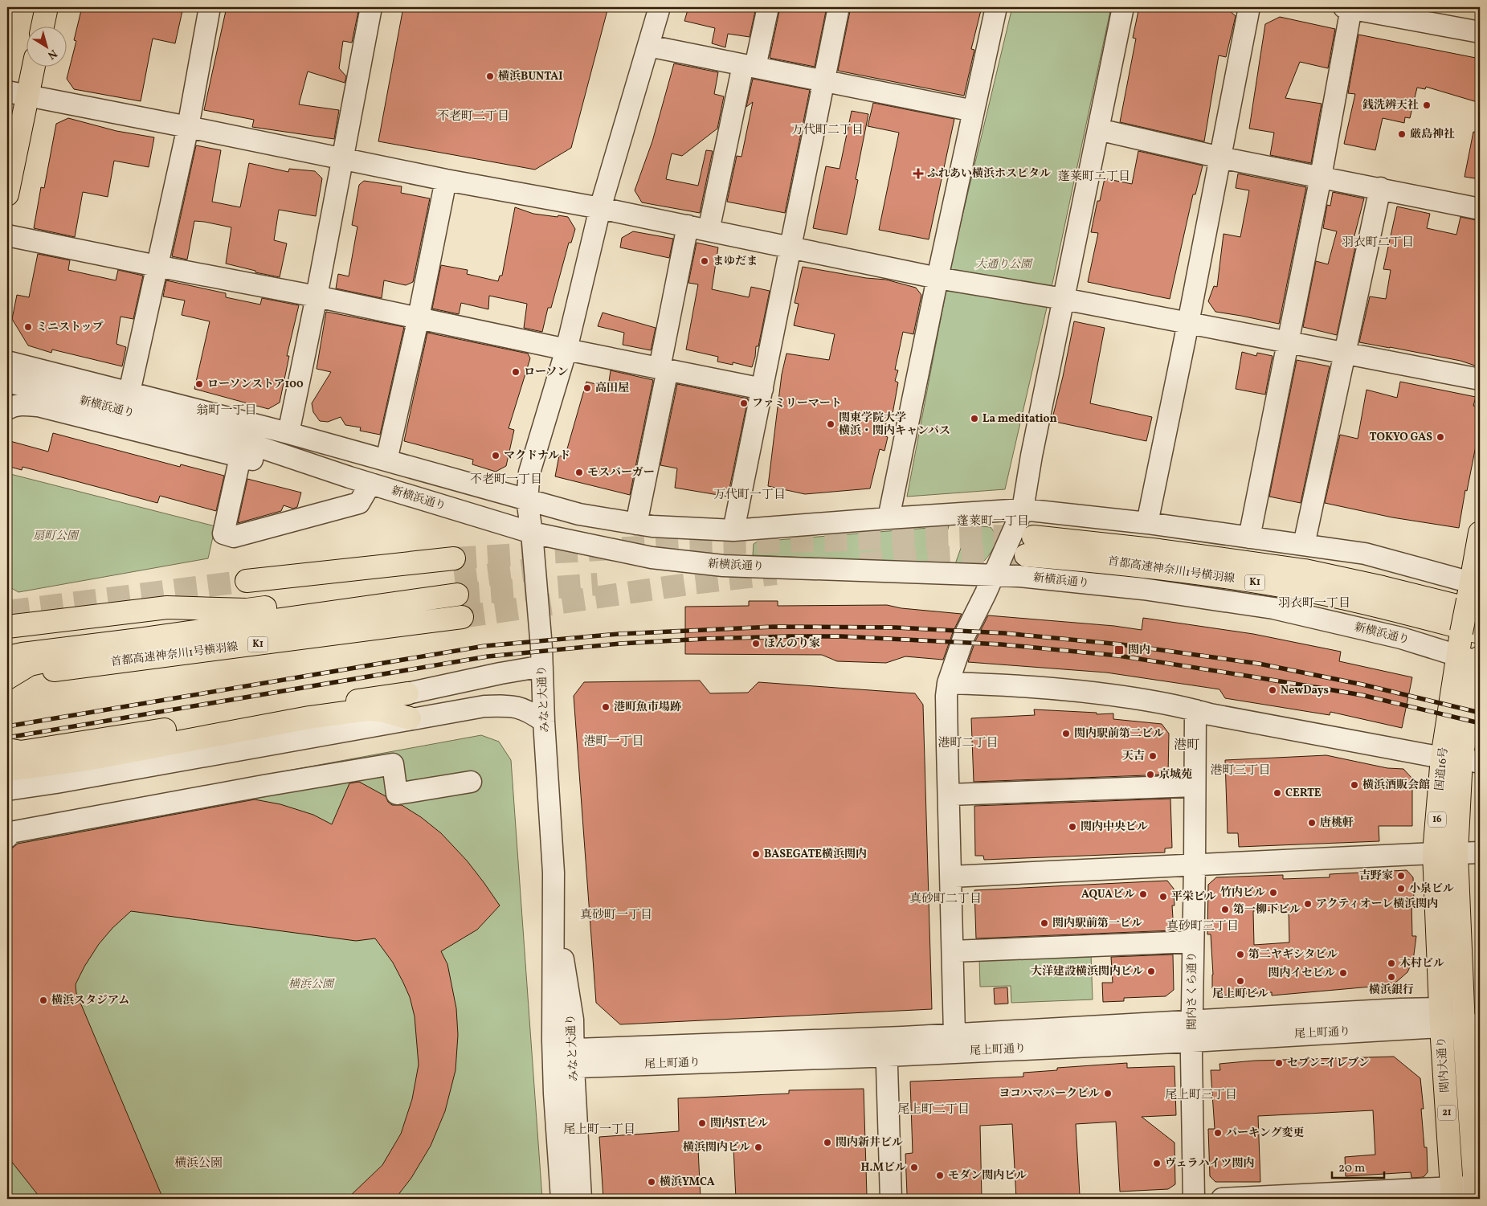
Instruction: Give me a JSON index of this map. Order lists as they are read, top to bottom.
{
  "streets": {
    "main road": [
      "首都高速神奈川1号横羽線",
      "K1",
      "国道16号",
      "16",
      "関内大通り",
      "21"
    ],
    "street": [
      "新横浜通り",
      "みなと大通り",
      "関内さくら通り",
      "尾上町通り"
    ]
  },
  "crossings": [
    ["新横浜通り", "みなと大通り"],
    ["新横浜通り", "国道16号"],
    ["首都高速神奈川1号横羽線", "国道16号"],
    ["みなと大通り", "尾上町通り"],
    ["国道16号", "尾上町通り"],
    ["国道16号", "関内大通り"],
    ["関内さくら通り", "尾上町通り"],
    ["尾上町通り", "関内大通り"]
  ],
  "districts": [
    "不老町二丁目",
    "万代町二丁目",
    "蓬莱町二丁目",
    "羽衣町二丁目",
    "翁町一丁目",
    "不老町一丁目",
    "万代町一丁目",
    "蓬莱町一丁目",
    "羽衣町一丁目",
    "港町一丁目",
    "港町二丁目",
    "港町",
    "港町三丁目",
    "真砂町二丁目",
    "真砂町一丁目",
    "真砂町三丁目",
    "尾上町三丁目",
    "尾上町二丁目",
    "尾上町一丁目",
    "横浜公園"
  ],
  "parks": ["大通り公園", "扇町公園", "横浜公園"],
  "places": {
    "other": [
      "横浜BUNTAI",
      "銭洗辨天社",
      "厳島神社",
      "まゆだま",
      "ミニストップ",
      "ローソン",
      "ローソンストア100",
      "高田屋",
      "ファミリーマート",
      "La meditation",
      "関東学院大学 横浜・関内キャンパス",
      "TOKYO GAS",
      "マクドナルド",
      "モスバーガー",
      "ほんのり家",
      "NewDays",
      "港町魚市場跡",
      "関内駅前第二ビル",
      "天吉",
      "京城苑",
      "横浜酒販会館",
      "CERTE",
      "唐桃軒",
      "関内中央ビル",
      "BASEGATE横浜関内",
      "吉野家",
      "小泉ビル",
      "竹内ビル",
      "AQUAビル",
      "平栄ビル",
      "アクティオーレ横浜関内",
      "第一柳下ビル",
      "関内駅前第一ビル",
      "第二ヤギシタビル",
      "木村ビル",
      "大洋建設横浜関内ビル",
      "関内イセビル",
      "横浜銀行",
      "尾上町ビル",
      "横浜スタジアム",
      "セブン-イレブン",
      "ヨコハマパークビル",
      "関内STビル",
      "パーキング変更",
      "関内新井ビル",
      "横浜関内ビル",
      "ヴェラハイツ関内",
      "H.Mビル",
      "モダン関内ビル",
      "横浜YMCA"
    ],
    "health": ["ふれあい横浜ホスピタル"],
    "transit": ["関内"]
  },
  "scale_bar": "20 m",
  "north": "bottom right"
}
